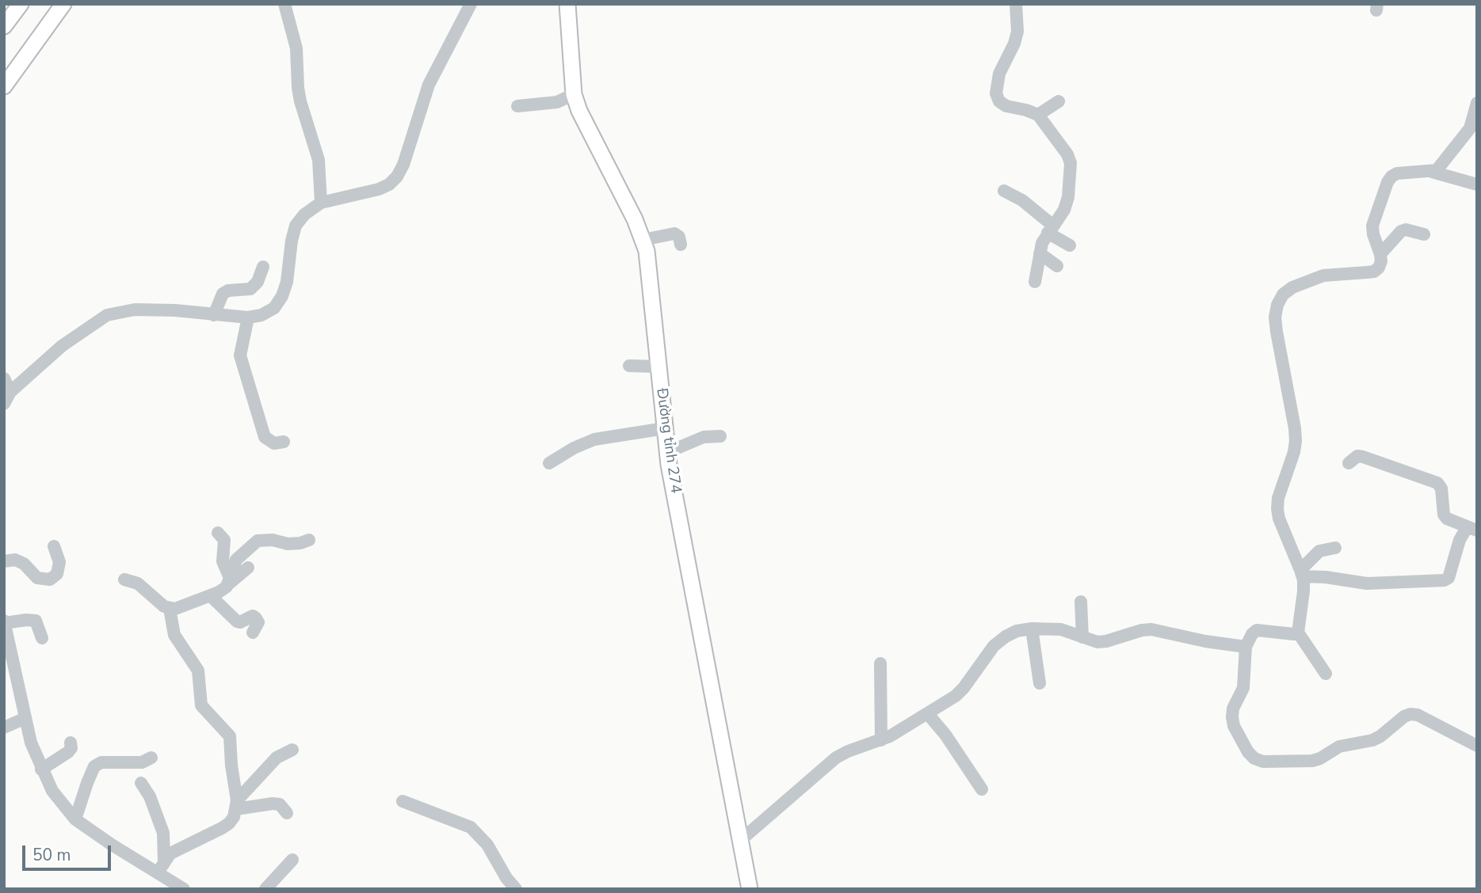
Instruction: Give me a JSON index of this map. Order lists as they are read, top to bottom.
{
  "streets": {
    "main road": ["Đường tỉnh 274"]
  },
  "scale_bar": "50 m"
}
